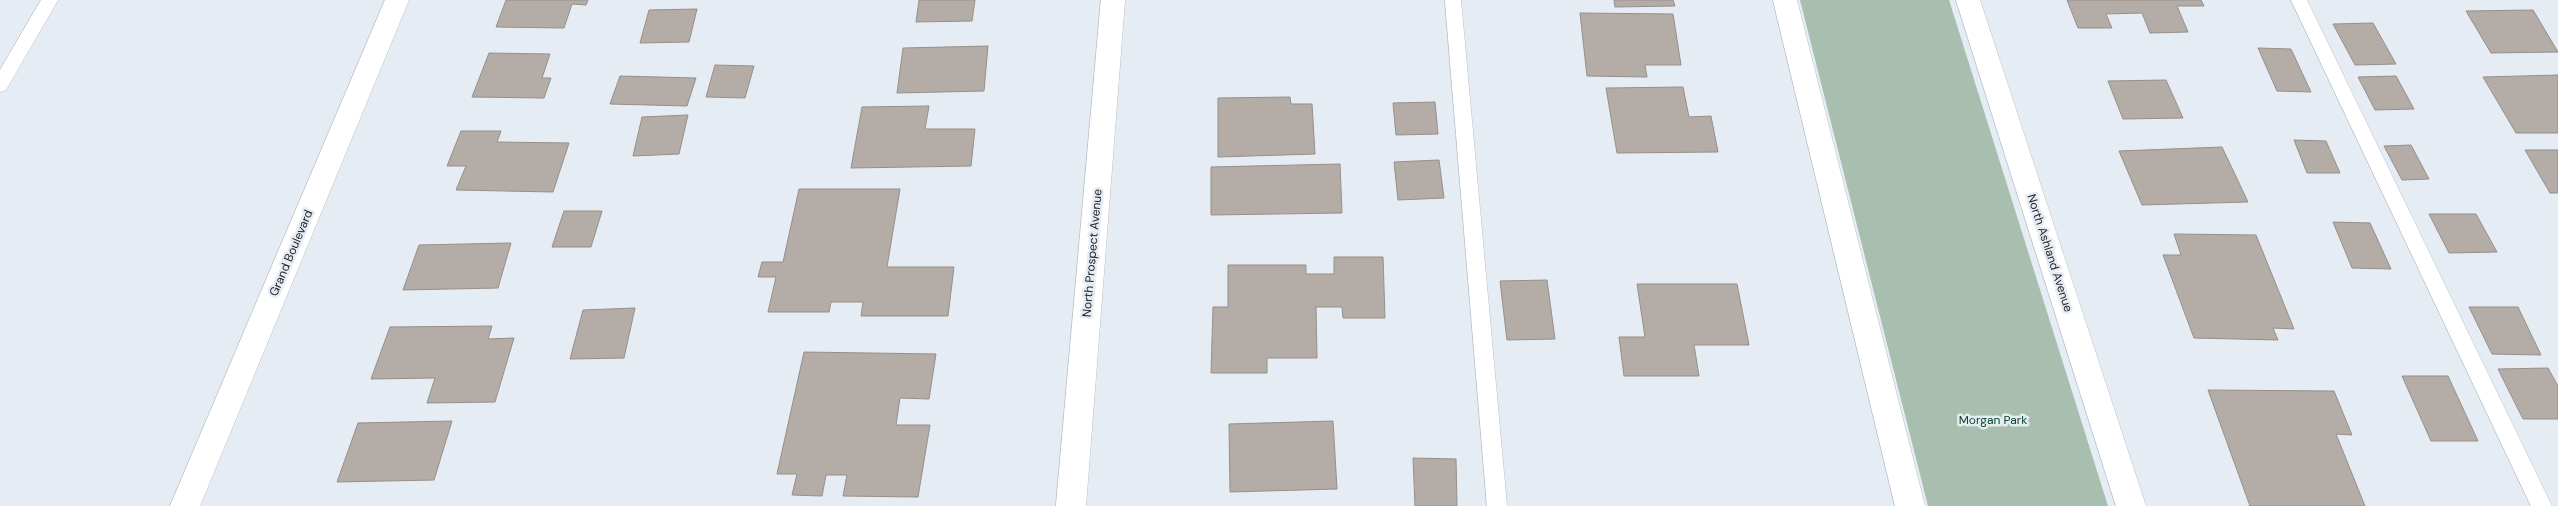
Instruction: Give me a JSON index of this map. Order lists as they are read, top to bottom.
{
  "streets": {
    "street": ["Grand Boulevard", "North Prospect Avenue", "North Ashland Avenue"]
  },
  "parks": ["Morgan Park"]
}
